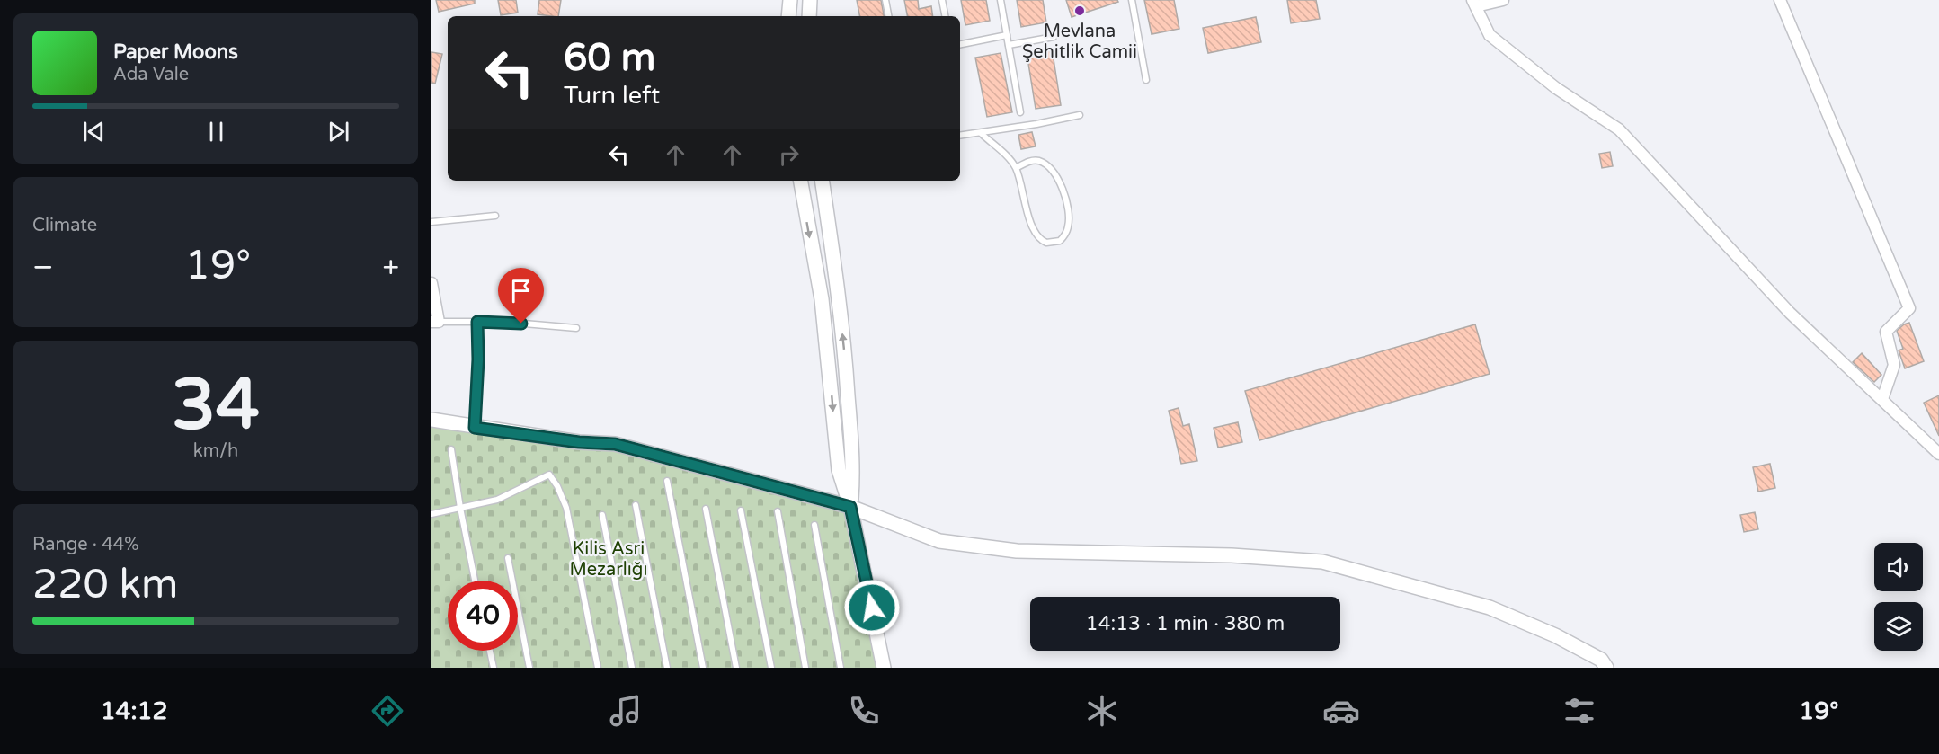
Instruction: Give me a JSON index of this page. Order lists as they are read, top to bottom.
{
  "parks": ["Kilis Asri Mezarlığı"],
  "places": ["Mevlana Şehitlik Camii"],
  "page": {
    "turn": ["60 m", "Turn left"],
    "song": ["Paper Moons", "Ada Vale"],
    "tile": [
      "Climate",
      ["34", "km/h"],
      ["Range · 44%", "220 km"]
    ],
    "heat": ["−", "19°", "+"],
    "limit": "40",
    "trip": "14:13 · 1 min · 380 m",
    "tabs": ["14:12", "19°"]
  }
}
